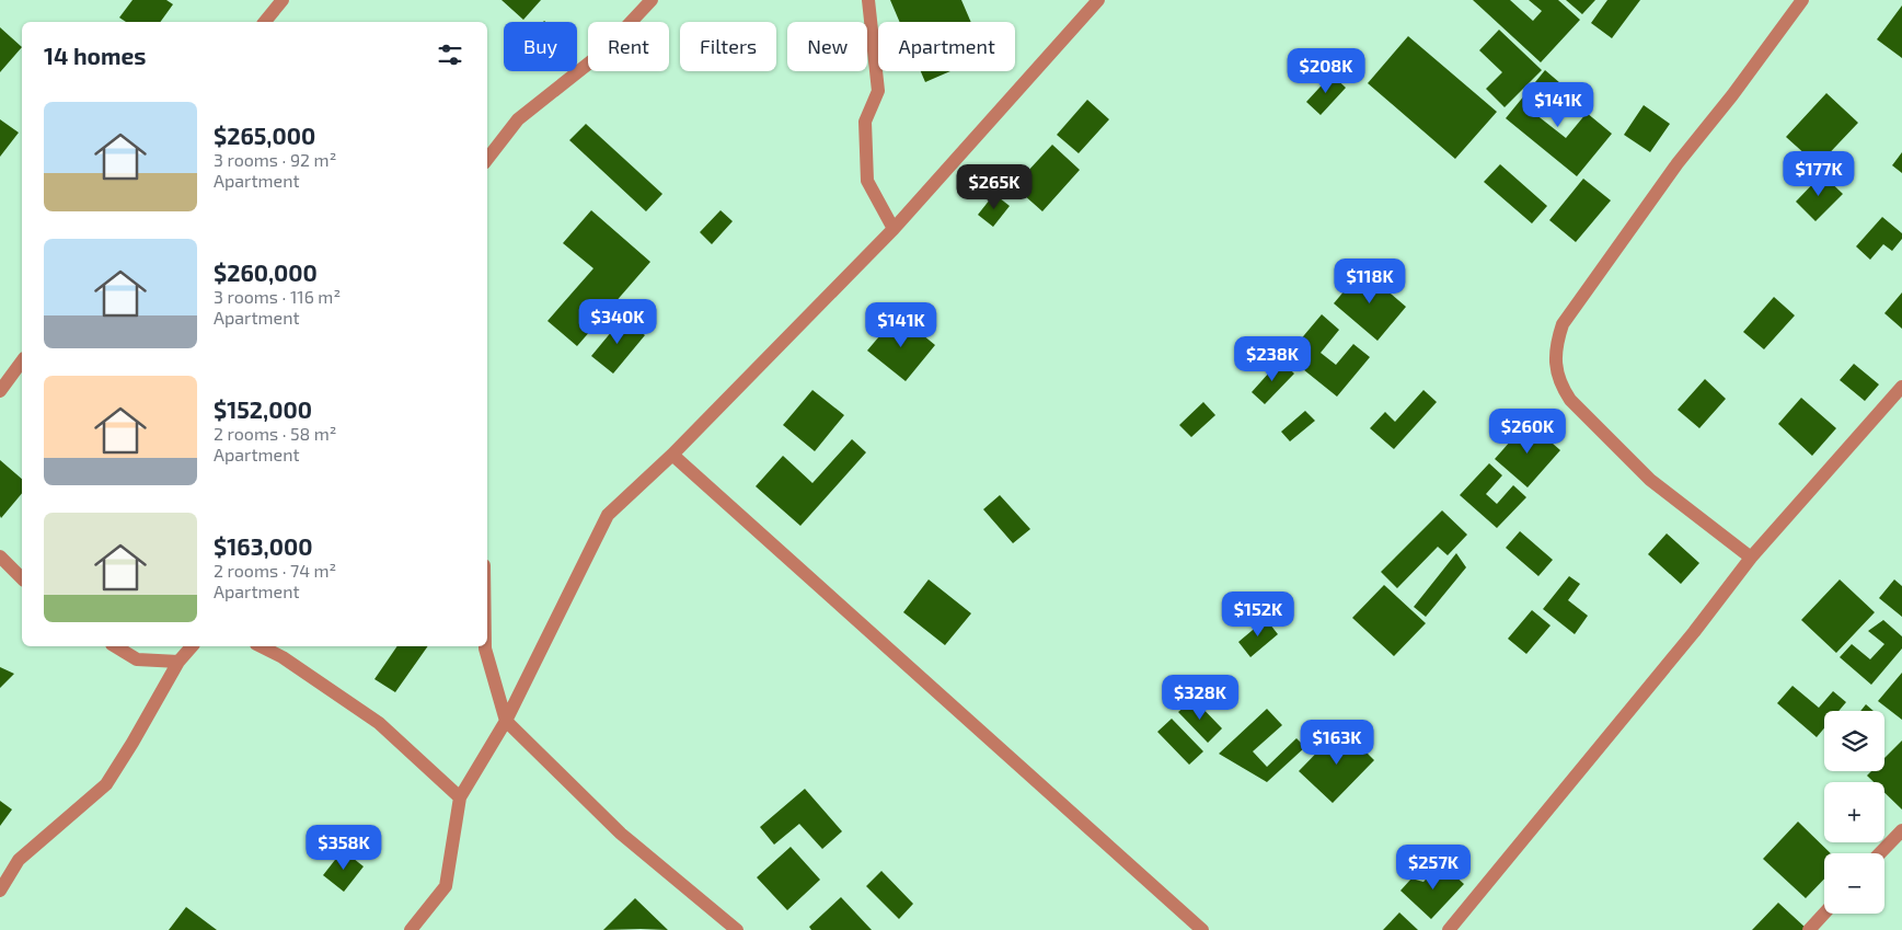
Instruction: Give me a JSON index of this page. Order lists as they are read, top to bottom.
{
  "page": {
    "chip": [
      "Buy",
      "Rent",
      "Filters",
      "New",
      "Apartment"
    ],
    "heading": "14 homes",
    "price": [
      "$208K",
      "$141K",
      "$177K",
      "$265K",
      "$118K",
      "$340K",
      "$141K",
      "$238K",
      "$260K",
      "$152K",
      "$328K",
      "$163K",
      "$358K",
      "$257K"
    ],
    "list": [
      {
        "name": "$265,000",
        "note": "3 rooms · 92 m² · Apartment"
      },
      {
        "name": "$260,000",
        "note": "3 rooms · 116 m² · Apartment"
      },
      {
        "name": "$152,000",
        "note": "2 rooms · 58 m² · Apartment"
      },
      {
        "name": "$163,000",
        "note": "2 rooms · 74 m² · Apartment"
      }
    ],
    "map_buttons": ["+", "−"]
  }
}
